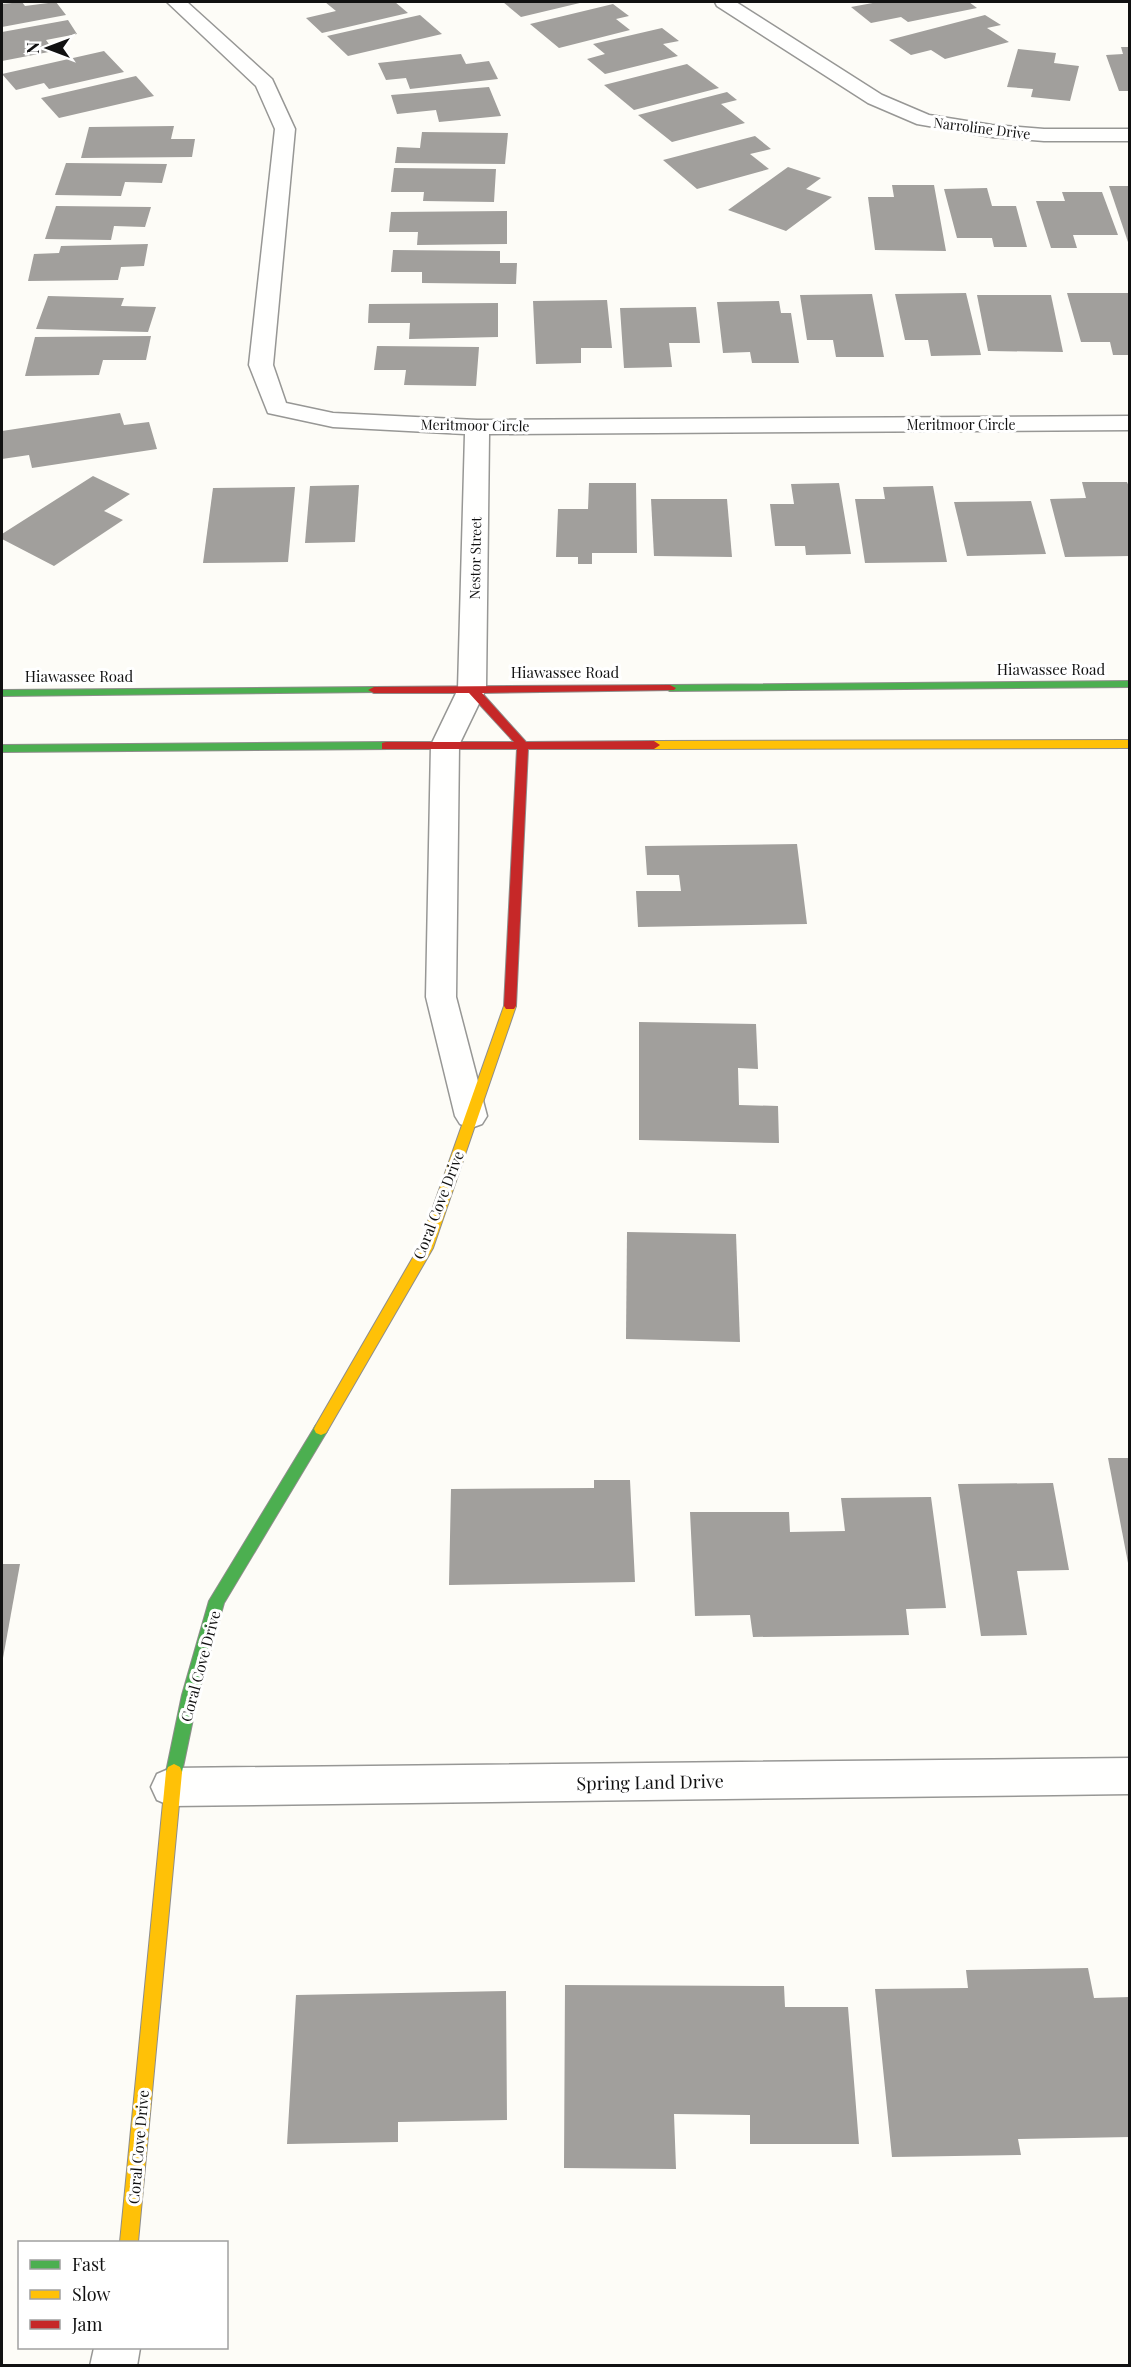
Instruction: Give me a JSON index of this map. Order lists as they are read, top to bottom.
{
  "streets": {
    "street": [
      "Narroline Drive",
      "Meritmoor Circle",
      "Nestor Street",
      "Hiawassee Road",
      "Coral Cove Drive",
      "Spring Land Drive"
    ]
  },
  "crossings": [
    ["Meritmoor Circle", "Nestor Street"],
    ["Nestor Street", "Hiawassee Road"],
    ["Coral Cove Drive", "Spring Land Drive"]
  ],
  "legend": ["Fast", "Slow", "Jam"],
  "north": "left"
}
